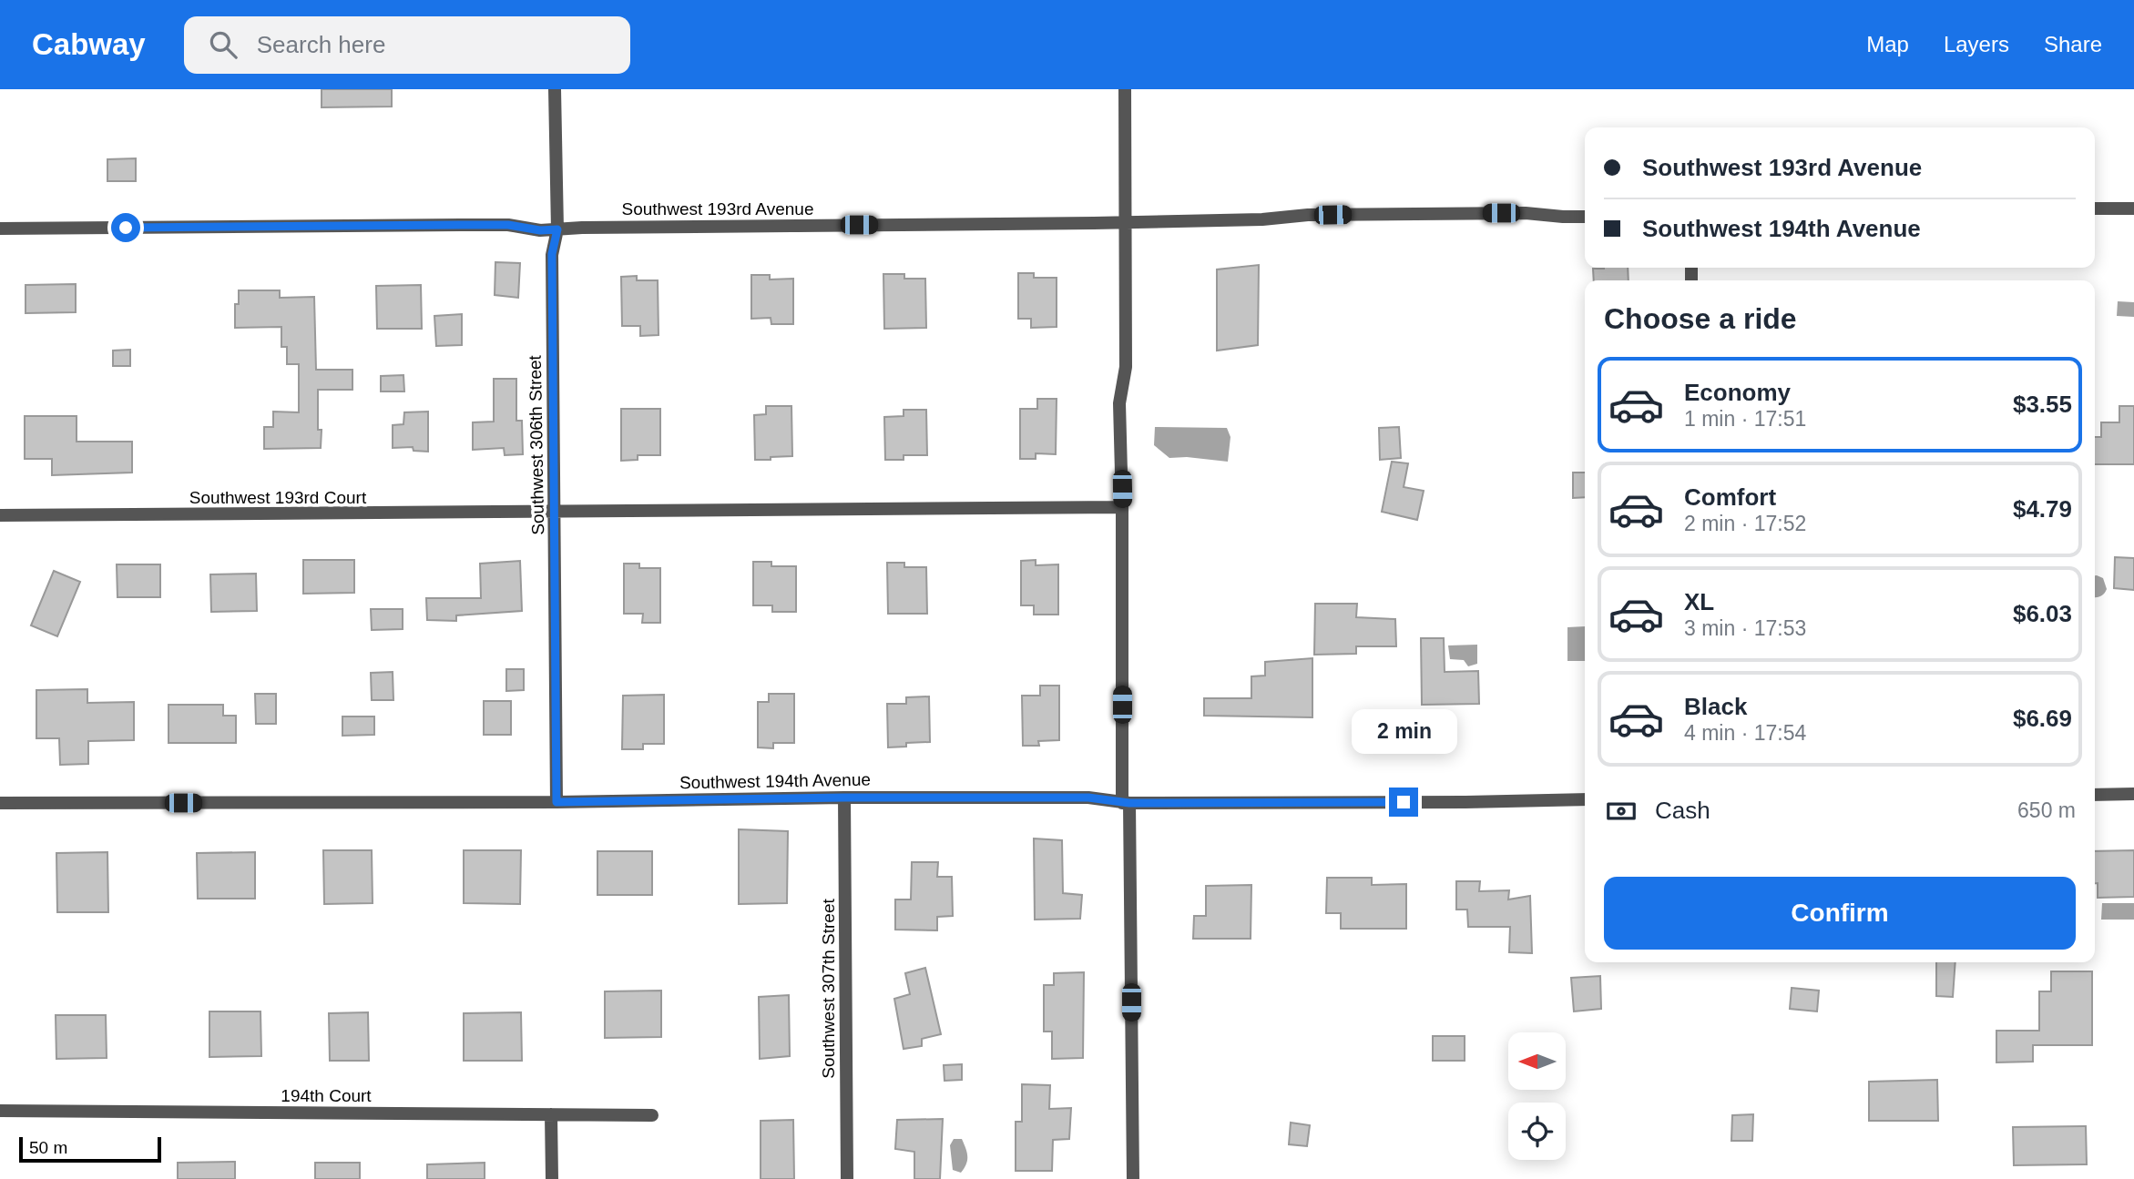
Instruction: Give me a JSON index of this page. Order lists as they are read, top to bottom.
{
  "streets": {
    "street": [
      "Southwest 193rd Avenue",
      "Southwest 306th Street",
      "Southwest 193rd Court",
      "Southwest 194th Avenue",
      "Southwest 307th Street",
      "194th Court"
    ]
  },
  "crossings": [
    ["Southwest 193rd Avenue", "Southwest 306th Street"],
    ["Southwest 306th Street", "Southwest 193rd Court"],
    ["Southwest 306th Street", "Southwest 194th Avenue"],
    ["Southwest 194th Avenue", "Southwest 307th Street"]
  ],
  "scale_bar": "50 m",
  "north": "left",
  "page": {
    "header": "Cabway",
    "search": "Search here",
    "nav": ["Map", "Layers", "Share"],
    "banner": ["Southwest 193rd Avenue", "Southwest 194th Avenue"],
    "heading": "Choose a ride",
    "list": [
      {
        "name": "Economy",
        "note": "1 min · 17:51",
        "value": "$3.55"
      },
      {
        "name": "Comfort",
        "note": "2 min · 17:52",
        "value": "$4.79"
      },
      {
        "name": "XL",
        "note": "3 min · 17:53",
        "value": "$6.03"
      },
      {
        "name": "Black",
        "note": "4 min · 17:54",
        "value": "$6.69"
      }
    ],
    "bubble": "2 min",
    "pay": ["Cash", "650 m"],
    "buttons": "Confirm",
    "scale": "50 m"
  }
}
